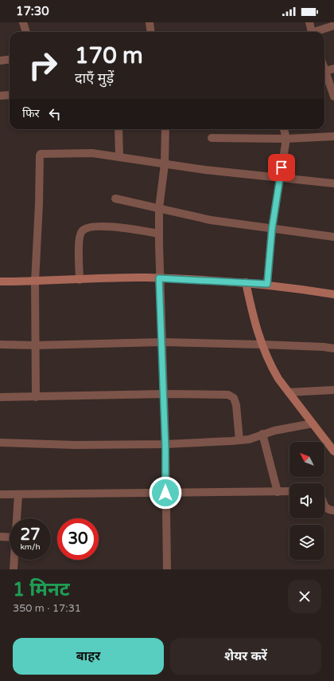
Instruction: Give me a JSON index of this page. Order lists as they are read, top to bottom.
{
  "north": "top left",
  "page": {
    "status": "17:30",
    "turn": ["170 m", "दाएँ मुड़ें"],
    "then": "फिर",
    "speed": "27 km/h",
    "limit": "30",
    "heading": ["1 मिनट", "350 m · 17:31"],
    "buttons": ["बाहर", "शेयर करें"]
  }
}
